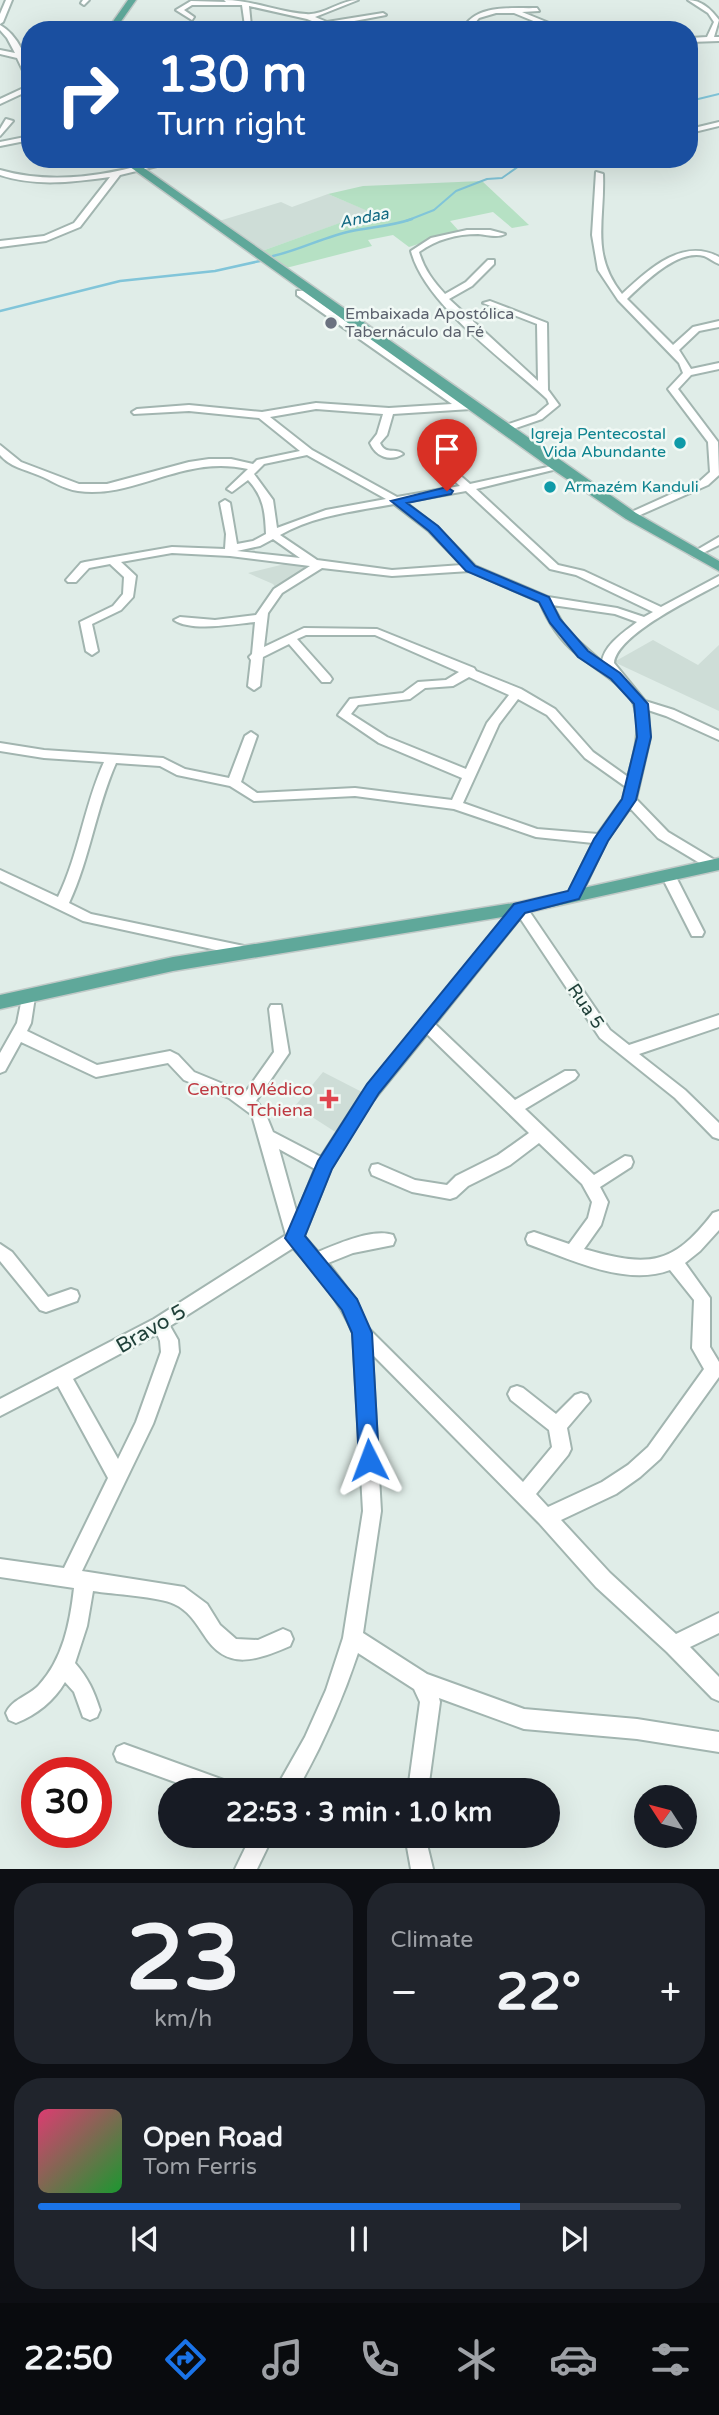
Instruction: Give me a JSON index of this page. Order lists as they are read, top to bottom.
{
  "streets": {
    "street": ["Rua 5", "Bravo 5"]
  },
  "water": ["Andaa"],
  "places": {
    "other": ["Embaixada Apostólica Tabernáculo da Fé", "Igreja Pentecostal Vida Abundante", "Armazém Kanduli"],
    "health": ["Centro Médico Tchiena"]
  },
  "north": "top left",
  "page": {
    "turn": ["130 m", "Turn right"],
    "limit": "30",
    "trip": "22:53 · 3 min · 1.0 km",
    "tile": [
      ["23", "km/h"],
      "Climate"
    ],
    "heat": ["−", "22°", "+"],
    "song": ["Open Road", "Tom Ferris"],
    "tabs": "22:50"
  }
}
